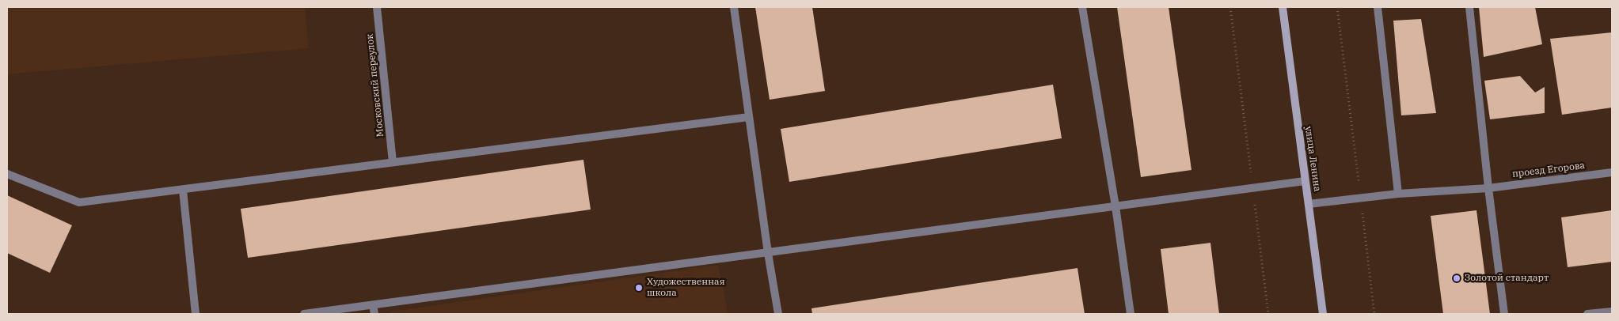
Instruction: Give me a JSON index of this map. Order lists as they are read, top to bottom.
{
  "streets": {
    "main road": ["улица Ленина"],
    "street": ["Московский переулок", "проезд Егорова"]
  },
  "crossings": [
    ["улица Ленина", "проезд Егорова"]
  ],
  "places": ["Золотой стандарт", "Художественная школа"]
}
